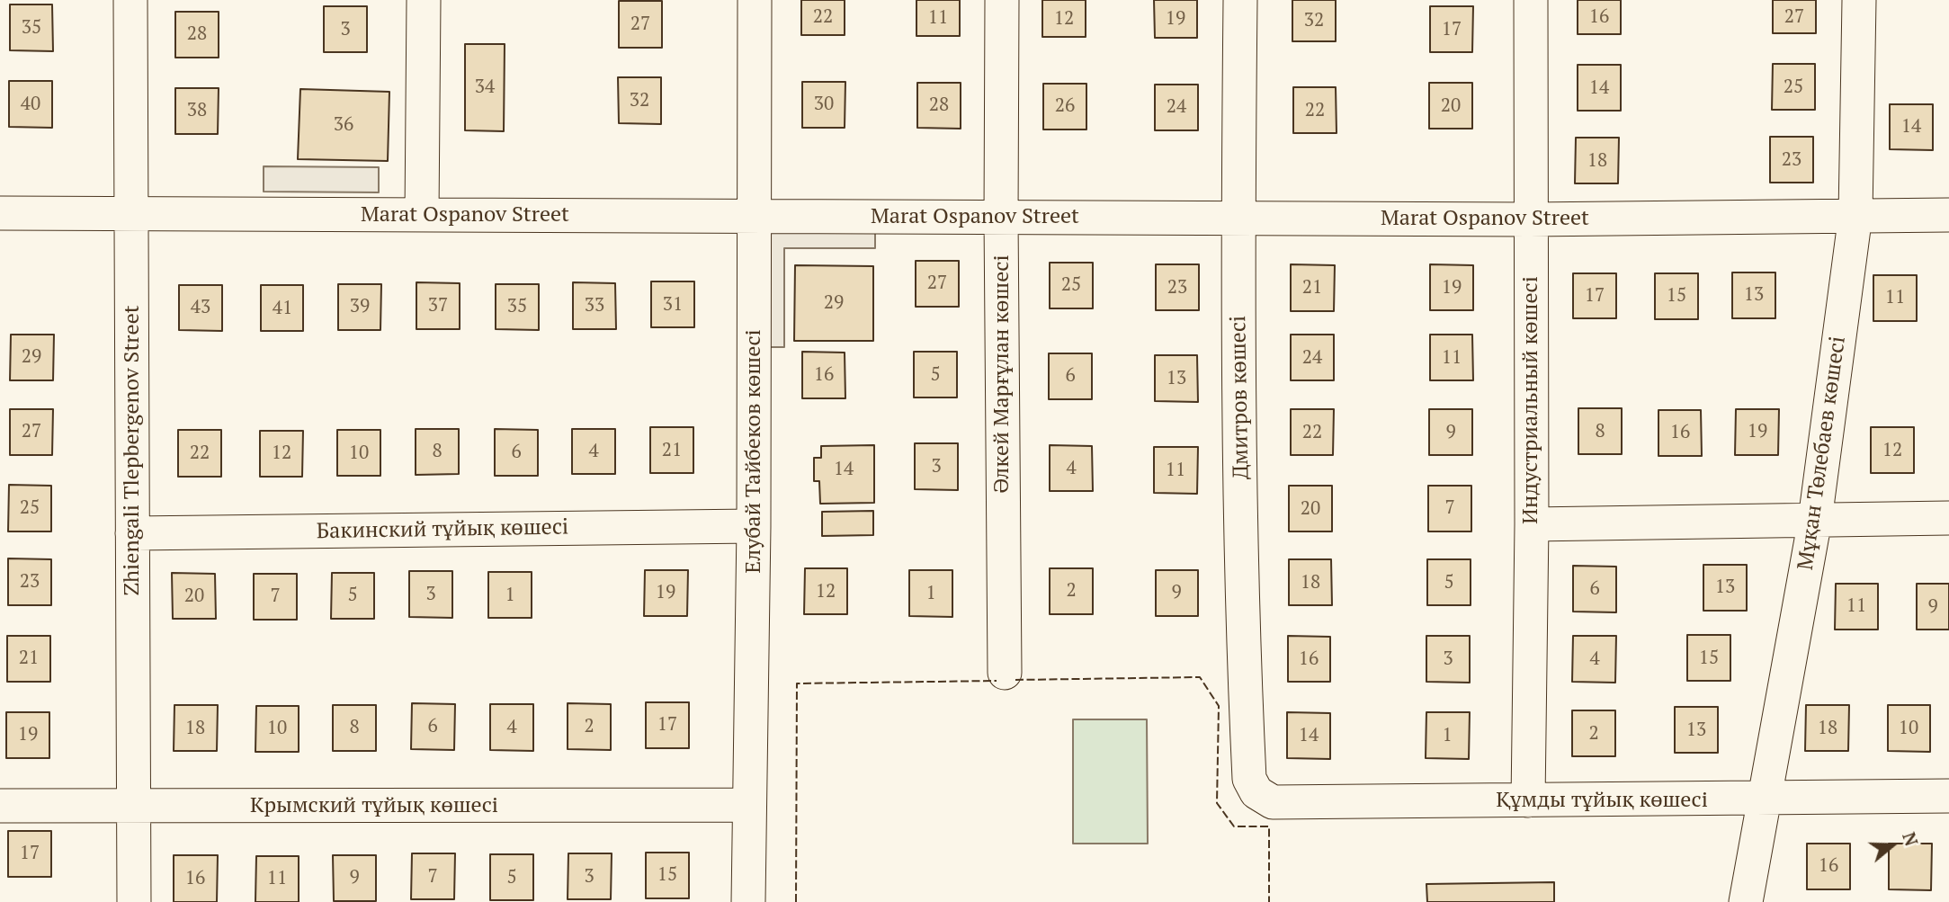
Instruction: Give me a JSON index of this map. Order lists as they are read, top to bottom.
{
  "streets": {
    "street": [
      "Marat Ospanov Street",
      "Әлкей Марғұлан көшесі",
      "Дмитров көшесі",
      "Индустриальный көшесі",
      "Zhiengali Tlepbergenov Street",
      "Елубай Тайбеков көшесі",
      "Мұқан Төлебаев көшесі",
      "Бакинский тұйық көшесі",
      "Құмды тұйық көшесі",
      "Крымский тұйық көшесі"
    ]
  },
  "crossings": [
    ["Marat Ospanov Street", "Әлкей Марғұлан көшесі"],
    ["Marat Ospanov Street", "Дмитров көшесі"],
    ["Marat Ospanov Street", "Индустриальный көшесі"],
    ["Marat Ospanov Street", "Zhiengali Tlepbergenov Street"],
    ["Marat Ospanov Street", "Елубай Тайбеков көшесі"],
    ["Marat Ospanov Street", "Мұқан Төлебаев көшесі"],
    ["Дмитров көшесі", "Құмды тұйық көшесі"],
    ["Индустриальный көшесі", "Құмды тұйық көшесі"],
    ["Zhiengali Tlepbergenov Street", "Бакинский тұйық көшесі"],
    ["Zhiengali Tlepbergenov Street", "Крымский тұйық көшесі"],
    ["Елубай Тайбеков көшесі", "Бакинский тұйық көшесі"],
    ["Елубай Тайбеков көшесі", "Крымский тұйық көшесі"],
    ["Мұқан Төлебаев көшесі", "Құмды тұйық көшесі"]
  ],
  "house_numbers": [
    "22",
    "16",
    "27",
    "11",
    "12",
    "19",
    "32",
    "27",
    "35",
    "3",
    "17",
    "28",
    "34",
    "25",
    "14",
    "32",
    "40",
    "30",
    "28",
    "26",
    "20",
    "24",
    "38",
    "22",
    "36",
    "14",
    "23",
    "18",
    "27",
    "25",
    "23",
    "21",
    "19",
    "13",
    "17",
    "15",
    "11",
    "29",
    "31",
    "37",
    "33",
    "39",
    "35",
    "43",
    "41",
    "29",
    "24",
    "11",
    "16",
    "5",
    "6",
    "13",
    "27",
    "8",
    "19",
    "22",
    "9",
    "16",
    "21",
    "12",
    "8",
    "4",
    "6",
    "22",
    "12",
    "10",
    "3",
    "4",
    "14",
    "11",
    "25",
    "7",
    "20",
    "23",
    "18",
    "5",
    "13",
    "6",
    "2",
    "12",
    "19",
    "9",
    "1",
    "3",
    "5",
    "1",
    "20",
    "7",
    "11",
    "9",
    "21",
    "15",
    "16",
    "3",
    "4",
    "17",
    "6",
    "2",
    "8",
    "4",
    "18",
    "10",
    "18",
    "10",
    "13",
    "2",
    "19",
    "14",
    "1",
    "17",
    "16",
    "15",
    "7",
    "3",
    "9",
    "5",
    "16",
    "11"
  ],
  "north": "right"
}
